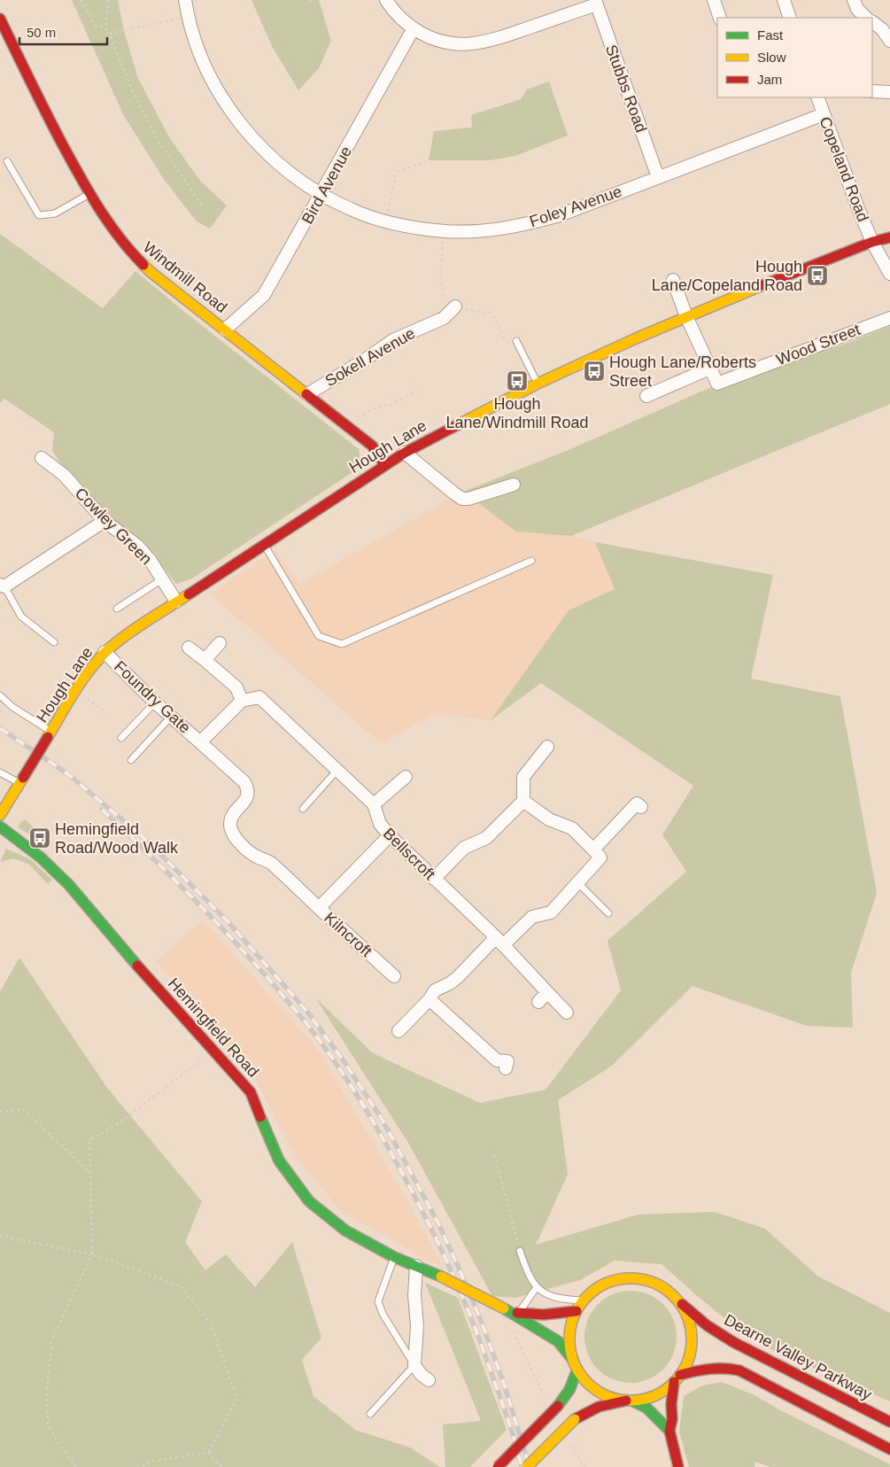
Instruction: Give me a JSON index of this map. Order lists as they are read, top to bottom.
{
  "streets": {
    "main road": [
      "Windmill Road",
      "Hough Lane",
      "Hemingfield Road",
      "Dearne Valley Parkway"
    ],
    "street": [
      "Stubbs Road",
      "Copeland Road",
      "Bird Avenue",
      "Foley Avenue",
      "Wood Street",
      "Sokell Avenue",
      "Cowley Green",
      "Foundry Gate",
      "Bellscroft",
      "Kilncroft"
    ]
  },
  "crossings": [
    ["Stubbs Road", "Foley Avenue"],
    ["Copeland Road", "Foley Avenue"],
    ["Copeland Road", "Hough Lane"],
    ["Bird Avenue", "Foley Avenue"],
    ["Bird Avenue", "Windmill Road"],
    ["Windmill Road", "Sokell Avenue"],
    ["Windmill Road", "Hough Lane"],
    ["Wood Street", "Hough Lane"],
    ["Hough Lane", "Cowley Green"],
    ["Hough Lane", "Foundry Gate"],
    ["Foundry Gate", "Bellscroft"],
    ["Foundry Gate", "Kilncroft"],
    ["Bellscroft", "Kilncroft"],
    ["Hemingfield Road", "Dearne Valley Parkway"]
  ],
  "places": {
    "bus stop": [
      "Hough Lane/Copeland Road",
      "Hough Lane/Roberts Street",
      "Hough Lane/Windmill Road",
      "Hemingfield Road/Wood Walk"
    ]
  },
  "legend": ["Fast", "Slow", "Jam"],
  "scale_bar": "50 m"
}
